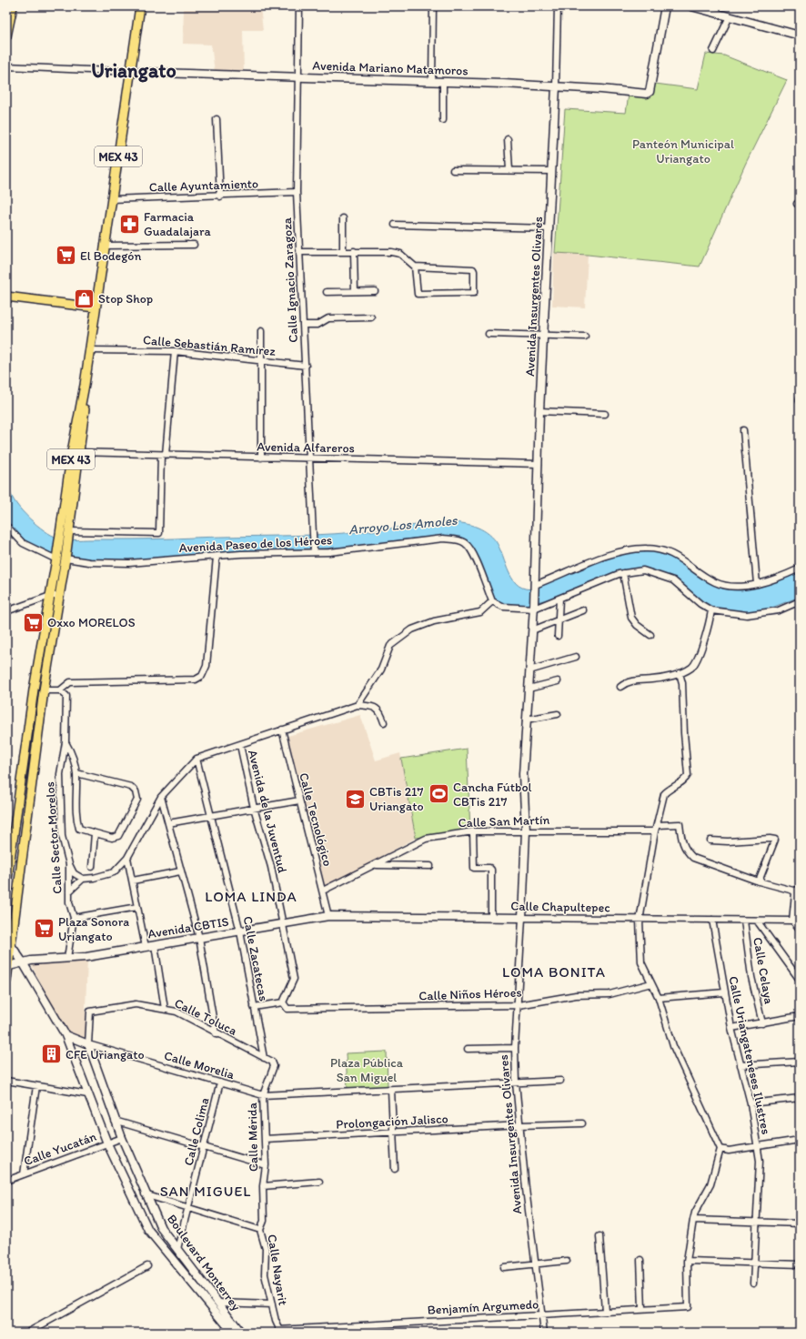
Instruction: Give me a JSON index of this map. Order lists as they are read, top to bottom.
{
  "streets": {
    "main road": ["MEX 43"],
    "street": [
      "Avenida Mariano Matamoros",
      "Calle Ayuntamiento",
      "Calle Ignacio Zaragoza",
      "Avenida Insurgentes Olivares",
      "Calle Sebastián Ramírez",
      "Avenida Alfareros",
      "Avenida Paseo de los Héroes",
      "Avenida de la Juventud",
      "Calle Tecnológico",
      "Calle San Martín",
      "Calle Sector Morelos",
      "Calle Chapultepec",
      "Avenida CBTIS",
      "Calle Zacatecas",
      "Calle Celaya",
      "Calle Niños Héroes",
      "Calle Toluca",
      "Calle Uriangateneses Ilustres",
      "Calle Morelia",
      "Prolongación Jalisco",
      "Calle Colima",
      "Calle Mérida",
      "Calle Yucatán",
      "Boulevard Monterrey",
      "Calle Nayarit",
      "Benjamín Argumedo"
    ]
  },
  "crossings": [
    ["Avenida Mariano Matamoros", "MEX 43"],
    ["Avenida Mariano Matamoros", "Calle Ignacio Zaragoza"],
    ["Avenida Mariano Matamoros", "Avenida Insurgentes Olivares"],
    ["MEX 43", "Calle Ayuntamiento"],
    ["MEX 43", "Calle Sebastián Ramírez"],
    ["MEX 43", "Avenida Alfareros"],
    ["MEX 43", "Avenida Paseo de los Héroes"],
    ["MEX 43", "Avenida CBTIS"],
    ["MEX 43", "Boulevard Monterrey"],
    ["Calle Ayuntamiento", "Calle Ignacio Zaragoza"],
    ["Calle Ignacio Zaragoza", "Calle Sebastián Ramírez"],
    ["Calle Ignacio Zaragoza", "Avenida Alfareros"],
    ["Calle Ignacio Zaragoza", "Avenida Paseo de los Héroes"],
    ["Avenida Insurgentes Olivares", "Avenida Alfareros"],
    ["Avenida Insurgentes Olivares", "Calle San Martín"],
    ["Avenida Insurgentes Olivares", "Calle Chapultepec"],
    ["Avenida Insurgentes Olivares", "Calle Niños Héroes"],
    ["Avenida Insurgentes Olivares", "Calle Morelia"],
    ["Avenida Insurgentes Olivares", "Prolongación Jalisco"],
    ["Avenida Insurgentes Olivares", "Benjamín Argumedo"],
    ["Avenida de la Juventud", "Avenida CBTIS"],
    ["Avenida de la Juventud", "Calle Niños Héroes"],
    ["Calle Tecnológico", "Calle San Martín"],
    ["Calle Tecnológico", "Calle Chapultepec"],
    ["Calle Tecnológico", "Avenida CBTIS"],
    ["Calle Sector Morelos", "Avenida CBTIS"],
    ["Calle Chapultepec", "Avenida CBTIS"],
    ["Calle Chapultepec", "Calle Celaya"],
    ["Calle Chapultepec", "Calle Uriangateneses Ilustres"],
    ["Avenida CBTIS", "Calle Zacatecas"],
    ["Avenida CBTIS", "Boulevard Monterrey"],
    ["Calle Zacatecas", "Calle Toluca"],
    ["Calle Toluca", "Calle Morelia"],
    ["Calle Toluca", "Calle Mérida"],
    ["Calle Toluca", "Boulevard Monterrey"],
    ["Calle Morelia", "Calle Colima"],
    ["Calle Morelia", "Calle Mérida"],
    ["Calle Morelia", "Boulevard Monterrey"],
    ["Prolongación Jalisco", "Calle Mérida"],
    ["Calle Colima", "Boulevard Monterrey"],
    ["Calle Mérida", "Calle Nayarit"],
    ["Calle Yucatán", "Boulevard Monterrey"],
    ["Calle Nayarit", "Benjamín Argumedo"]
  ],
  "districts": [
    "Uriangato",
    "LOMA LINDA",
    "LOMA BONITA",
    "SAN MIGUEL"
  ],
  "water": ["Arroyo Los Amoles"],
  "parks": ["Panteón Municipal Uriangato", "Plaza Pública San Miguel"],
  "places": {
    "pharmacy": ["Farmacia Guadalajara"],
    "supermarket": ["El Bodegón", "Oxxo MORELOS", "Plaza Sonora Uriangato"],
    "shop": ["Stop Shop"],
    "sports": ["Cancha Fútbol CBTis 217"],
    "school or university": ["CBTis 217 Uriangato"],
    "building": ["CFE Uriangato"]
  }
}
